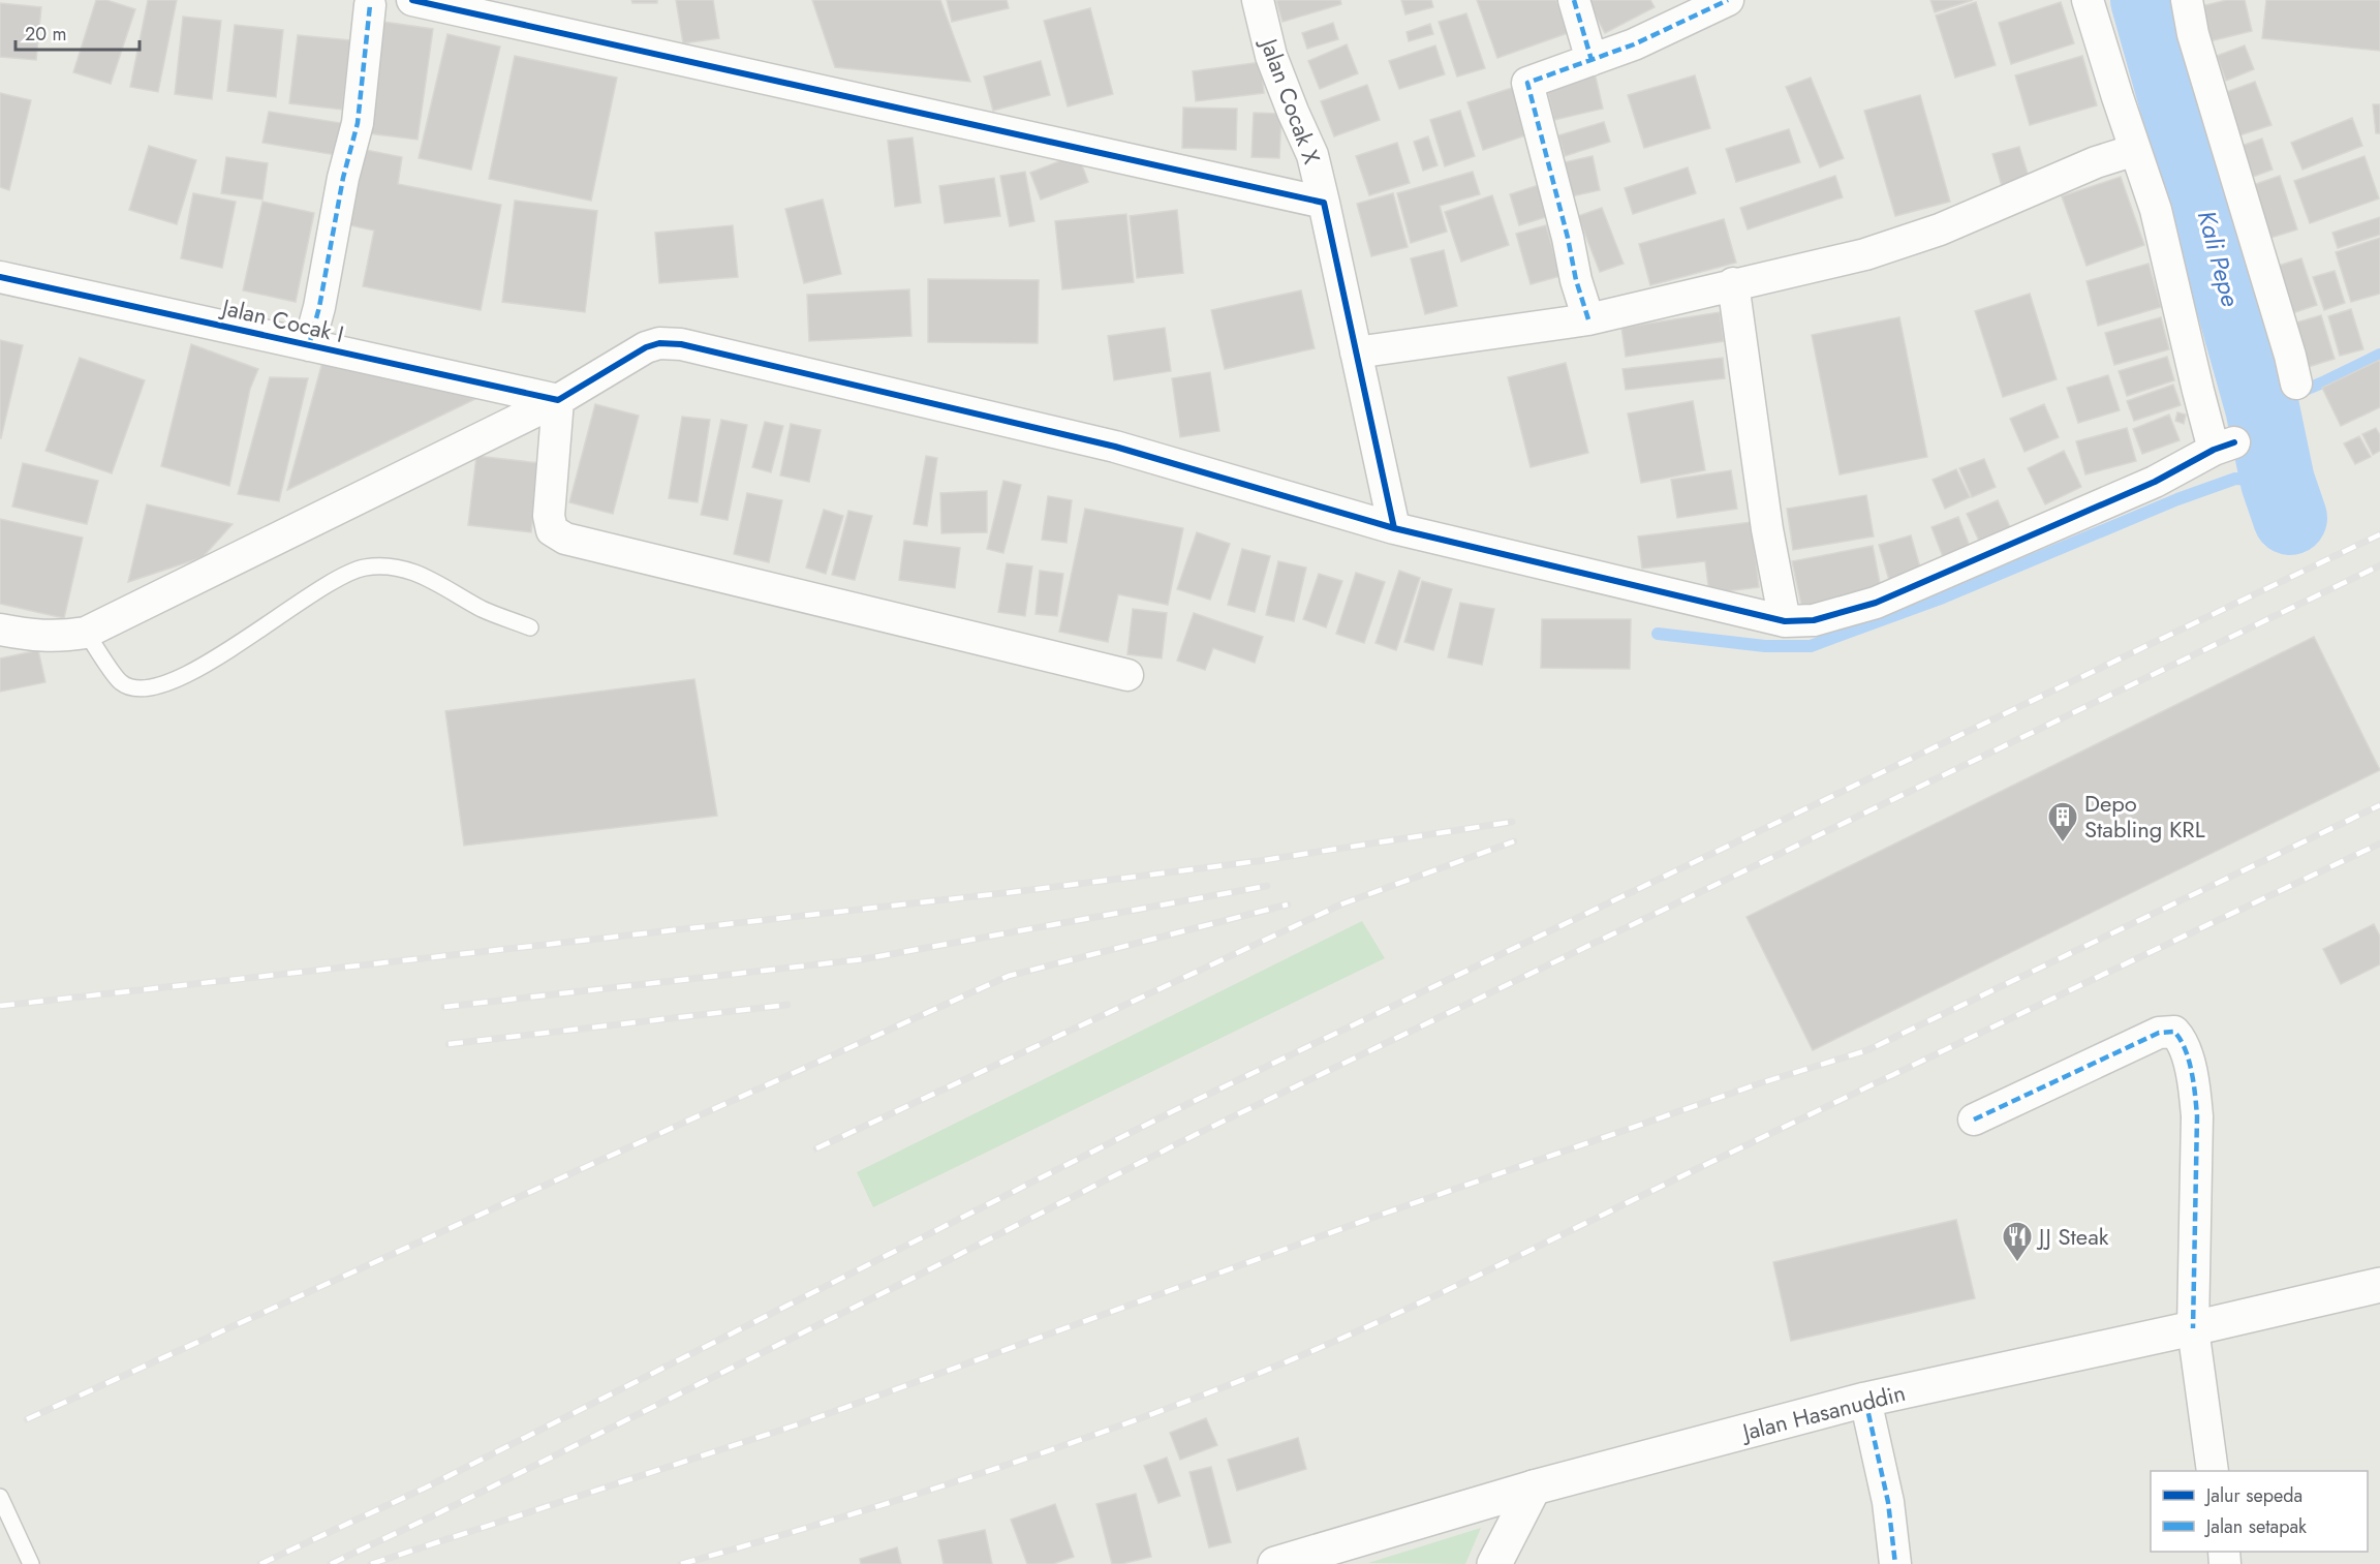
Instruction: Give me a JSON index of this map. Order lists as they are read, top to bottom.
{
  "streets": {
    "main road": ["Jalan Hasanuddin"],
    "street": ["Jalan Cocak X", "Jalan Cocak I"]
  },
  "water": ["Kali Pepe"],
  "places": {
    "building": ["Depo Stabling KRL"],
    "restaurant": ["JJ Steak"]
  },
  "legend": ["Jalur sepeda", "Jalan setapak"],
  "scale_bar": "20 m"
}
